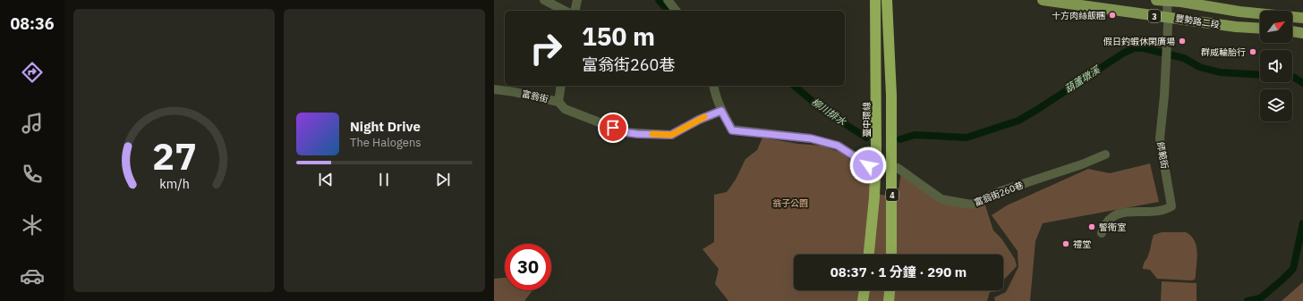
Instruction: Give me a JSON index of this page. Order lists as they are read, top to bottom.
{
  "streets": {
    "highway": ["臺中環線", "4"],
    "main road": ["3", "豐勢路二段"],
    "street": ["富翁街", "師範街", "富翁街260巷"]
  },
  "crossings": [
    ["豐勢路二段", "師範街"]
  ],
  "water": ["葫蘆墩溪", "柳川排水"],
  "parks": ["翁子公園"],
  "places": [
    "十方肉絲飯糰",
    "假日釣蝦休閑廣場",
    "群威輪胎行",
    "警衛室",
    "禮堂"
  ],
  "north": "top right",
  "page": {
    "tabs": "08:36",
    "turn": ["150 m", "富翁街260巷"],
    "song": ["Night Drive", "The Halogens"],
    "limit": "30",
    "trip": "08:37 · 1 分鐘 · 290 m",
    "gauge": ["27", "km/h"]
  }
}
